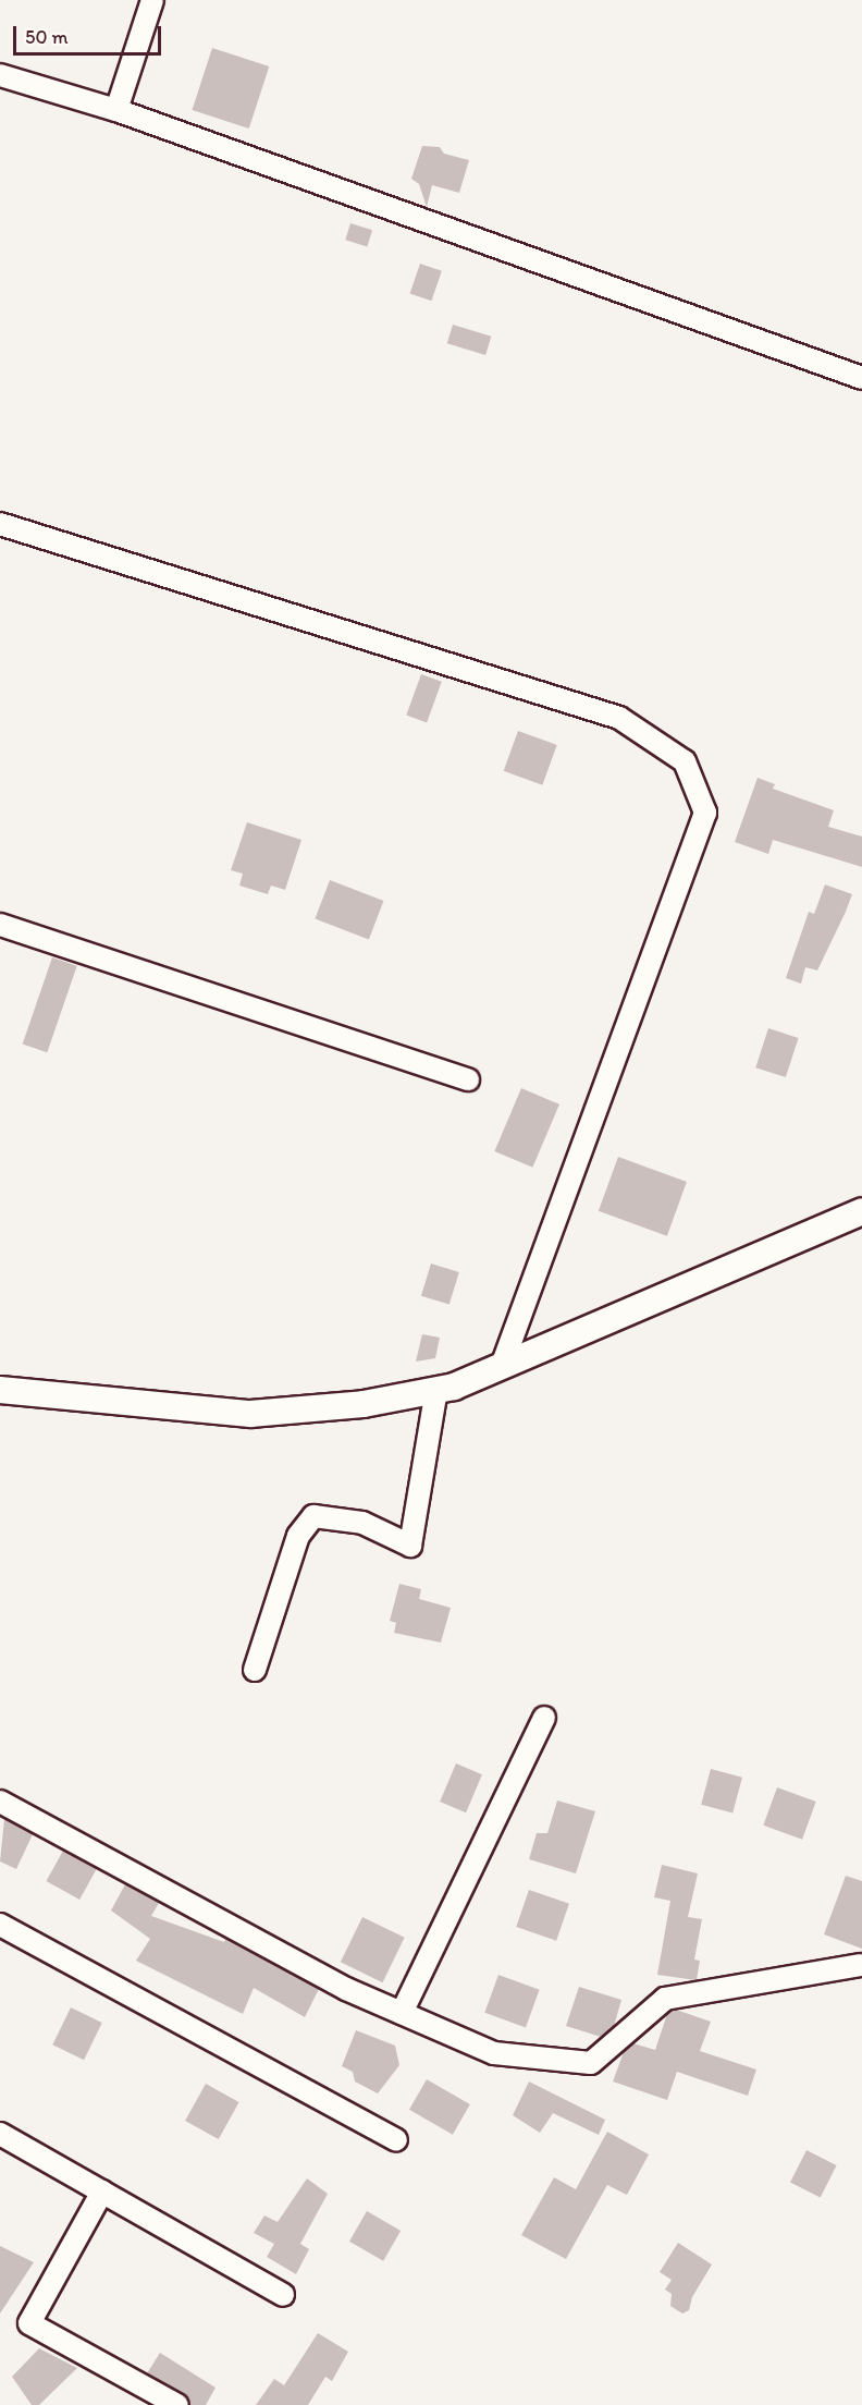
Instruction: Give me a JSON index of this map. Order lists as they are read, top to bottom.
{
  "scale_bar": "50 m"
}
